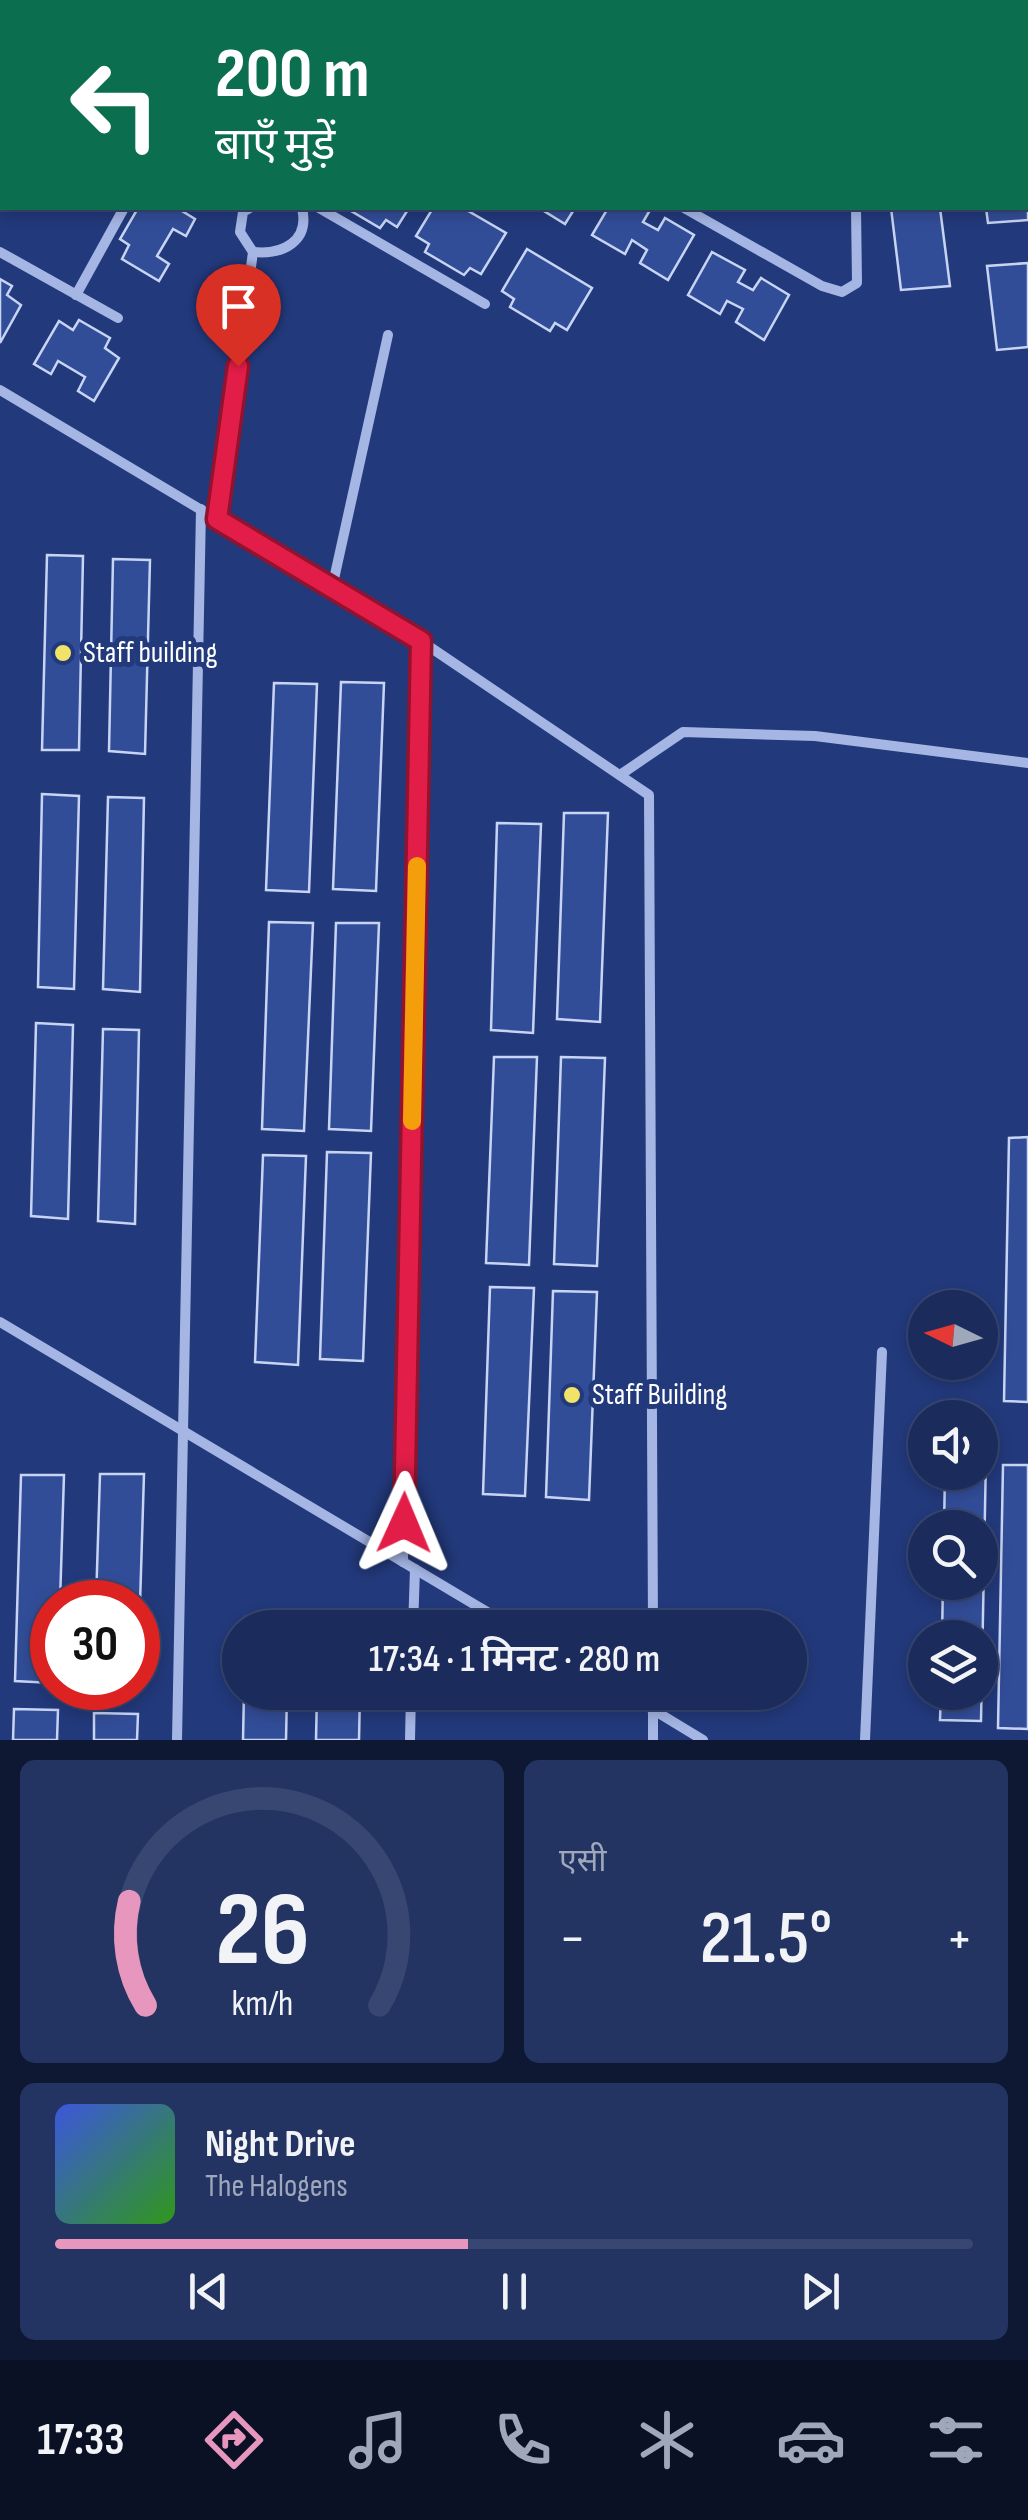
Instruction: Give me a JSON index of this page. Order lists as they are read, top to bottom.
{
  "places": ["Staff building", "Staff Building"],
  "north": "left",
  "page": {
    "turn": ["200 m", "बाएँ मुड़ें"],
    "limit": "30",
    "trip": "17:34 · 1 मिनट · 280 m",
    "tile": "एसी",
    "heat": ["−", "21.5°", "+"],
    "song": ["Night Drive", "The Halogens"],
    "tabs": "17:33",
    "gauge": ["26", "km/h"]
  }
}
